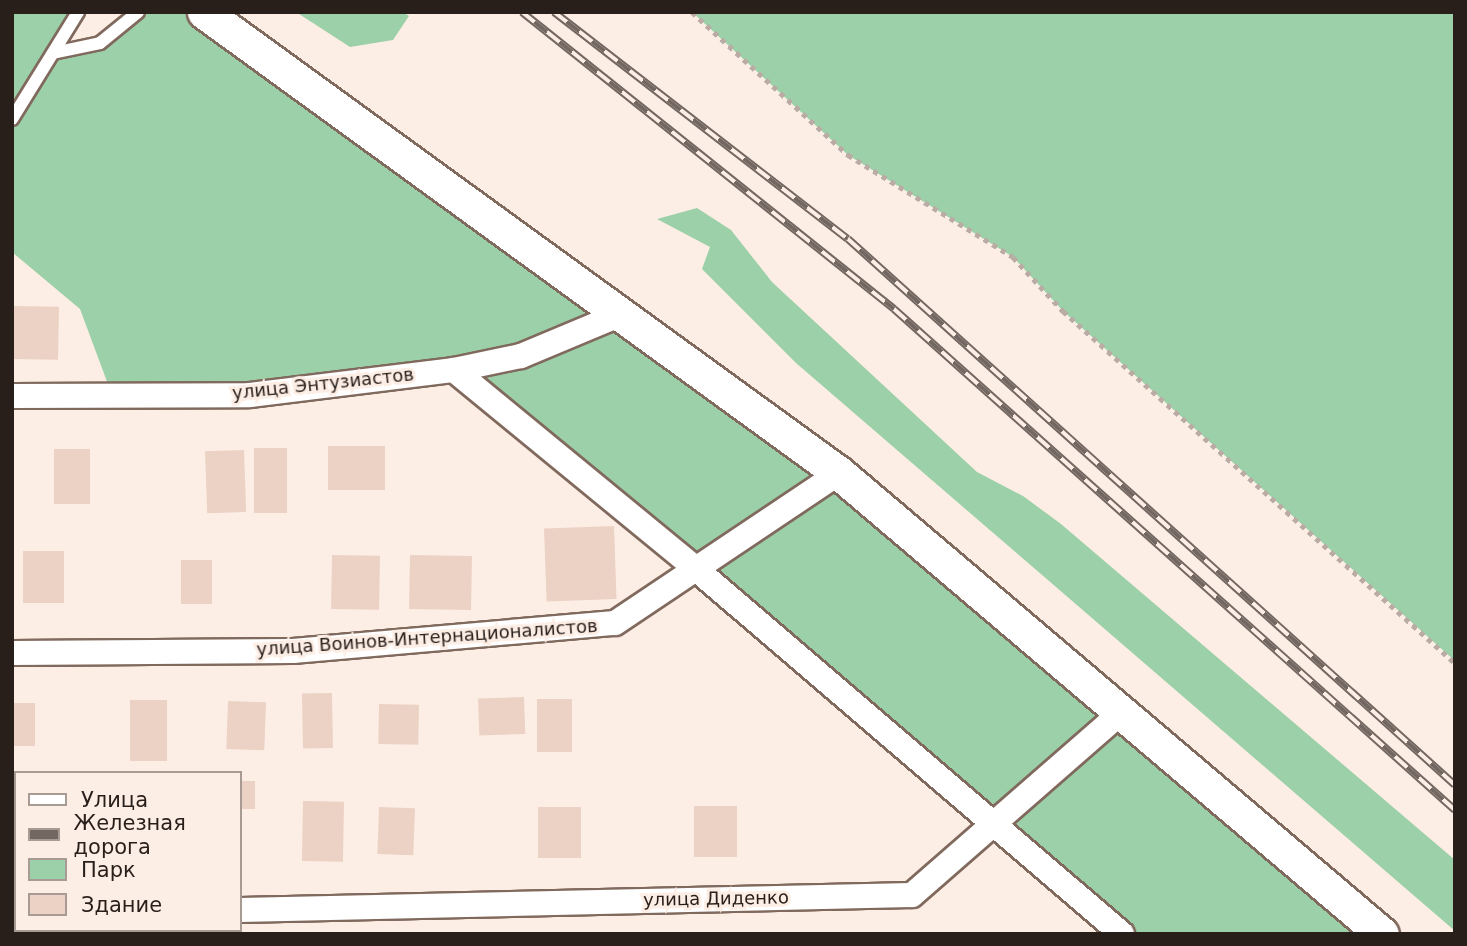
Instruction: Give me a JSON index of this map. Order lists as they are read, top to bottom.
{
  "streets": {
    "street": ["улица Энтузиастов", "улица Воинов-Интернационалистов", "улица Диденко"]
  },
  "legend": [
    "Улица",
    "Железная дорога",
    "Парк",
    "Здание"
  ]
}
